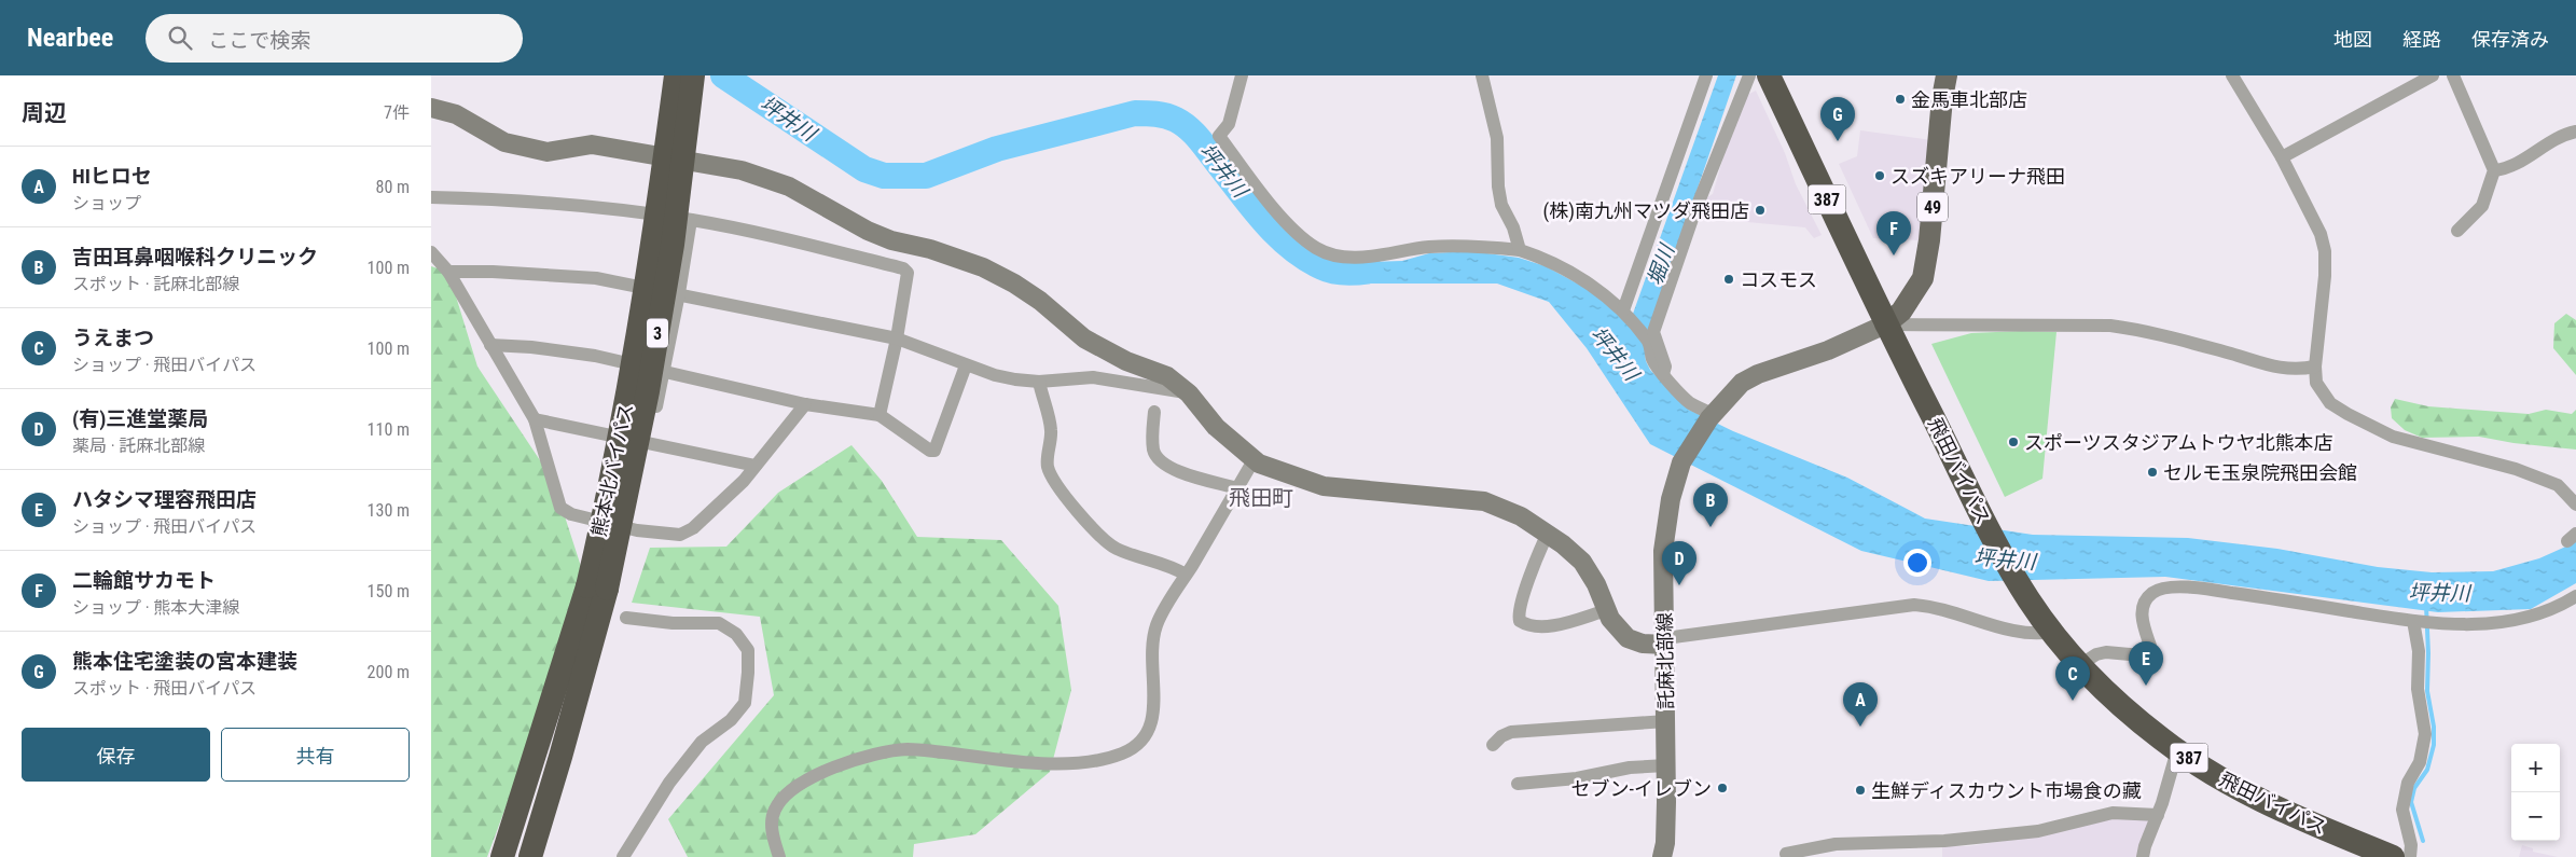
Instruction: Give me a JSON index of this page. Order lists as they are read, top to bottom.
{
  "streets": {
    "highway": [
      "387",
      "3",
      "熊本北バイパス",
      "飛田バイパス"
    ],
    "main road": ["49"],
    "street": ["託麻北部線"]
  },
  "crossings": [
    ["49", "飛田バイパス"],
    ["49", "託麻北部線"],
    ["飛田バイパス", "託麻北部線"]
  ],
  "districts": ["飛田町"],
  "water": ["坪井川", "堀川"],
  "places": [
    "金馬車北部店",
    "スズキアリーナ飛田",
    "(株)南九州マツダ飛田店",
    "コスモス",
    "スポーツスタジアムトウヤ北熊本店",
    "セルモ玉泉院飛田会館",
    "セブン-イレブン",
    "生鮮ディスカウント市場食の藏"
  ],
  "page": {
    "header": "Nearbee",
    "search": "ここで検索",
    "nav": ["地図", "経路", "保存済み"],
    "heading": ["周辺", "7件"],
    "pins": [
      "G",
      "F",
      "B",
      "D",
      "E",
      "C",
      "A"
    ],
    "list": [
      {
        "mark": "A",
        "name": "HIヒロセ",
        "note": "ショップ",
        "value": "80 m"
      },
      {
        "mark": "B",
        "name": "吉田耳鼻咽喉科クリニック",
        "note": "スポット · 託麻北部線",
        "value": "100 m"
      },
      {
        "mark": "C",
        "name": "うえまつ",
        "note": "ショップ · 飛田バイパス",
        "value": "100 m"
      },
      {
        "mark": "D",
        "name": "(有)三進堂薬局",
        "note": "薬局 · 託麻北部線",
        "value": "110 m"
      },
      {
        "mark": "E",
        "name": "ハタシマ理容飛田店",
        "note": "ショップ · 飛田バイパス",
        "value": "130 m"
      },
      {
        "mark": "F",
        "name": "二輪館サカモト",
        "note": "ショップ · 熊本大津線",
        "value": "150 m"
      },
      {
        "mark": "G",
        "name": "熊本住宅塗装の宮本建装",
        "note": "スポット · 飛田バイパス",
        "value": "200 m"
      }
    ],
    "buttons": ["保存", "共有"],
    "map_buttons": ["+", "−"]
  }
}
